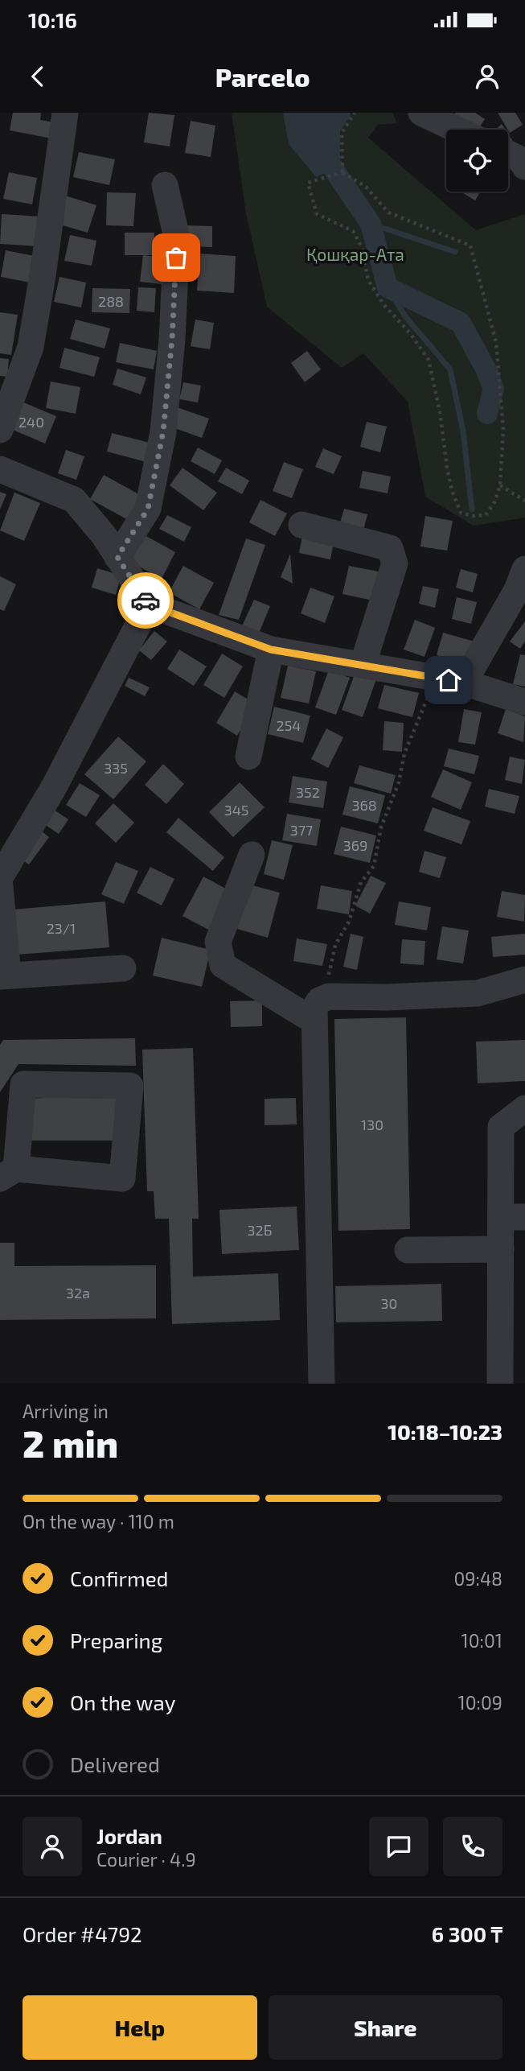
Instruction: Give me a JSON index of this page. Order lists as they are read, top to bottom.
{
  "parks": ["Қошқар-Ата"],
  "house_numbers": [
    "288",
    "240",
    "254",
    "335",
    "352",
    "368",
    "345",
    "377",
    "369",
    "23/1",
    "130",
    "32Б",
    "32а",
    "30"
  ],
  "page": {
    "status": "10:16",
    "header": "Parcelo",
    "heading": ["2 min", "Arriving in", "10:18–10:23"],
    "panel": [
      "Jordan",
      "Courier · 4.9",
      "Order #4792",
      "6 300 ₸"
    ],
    "bar": "On the way · 110 m",
    "list": [
      ["Confirmed", "09:48"],
      ["Preparing", "10:01"],
      ["On the way", "10:09"],
      "Delivered"
    ],
    "buttons": ["Help", "Share"]
  }
}
